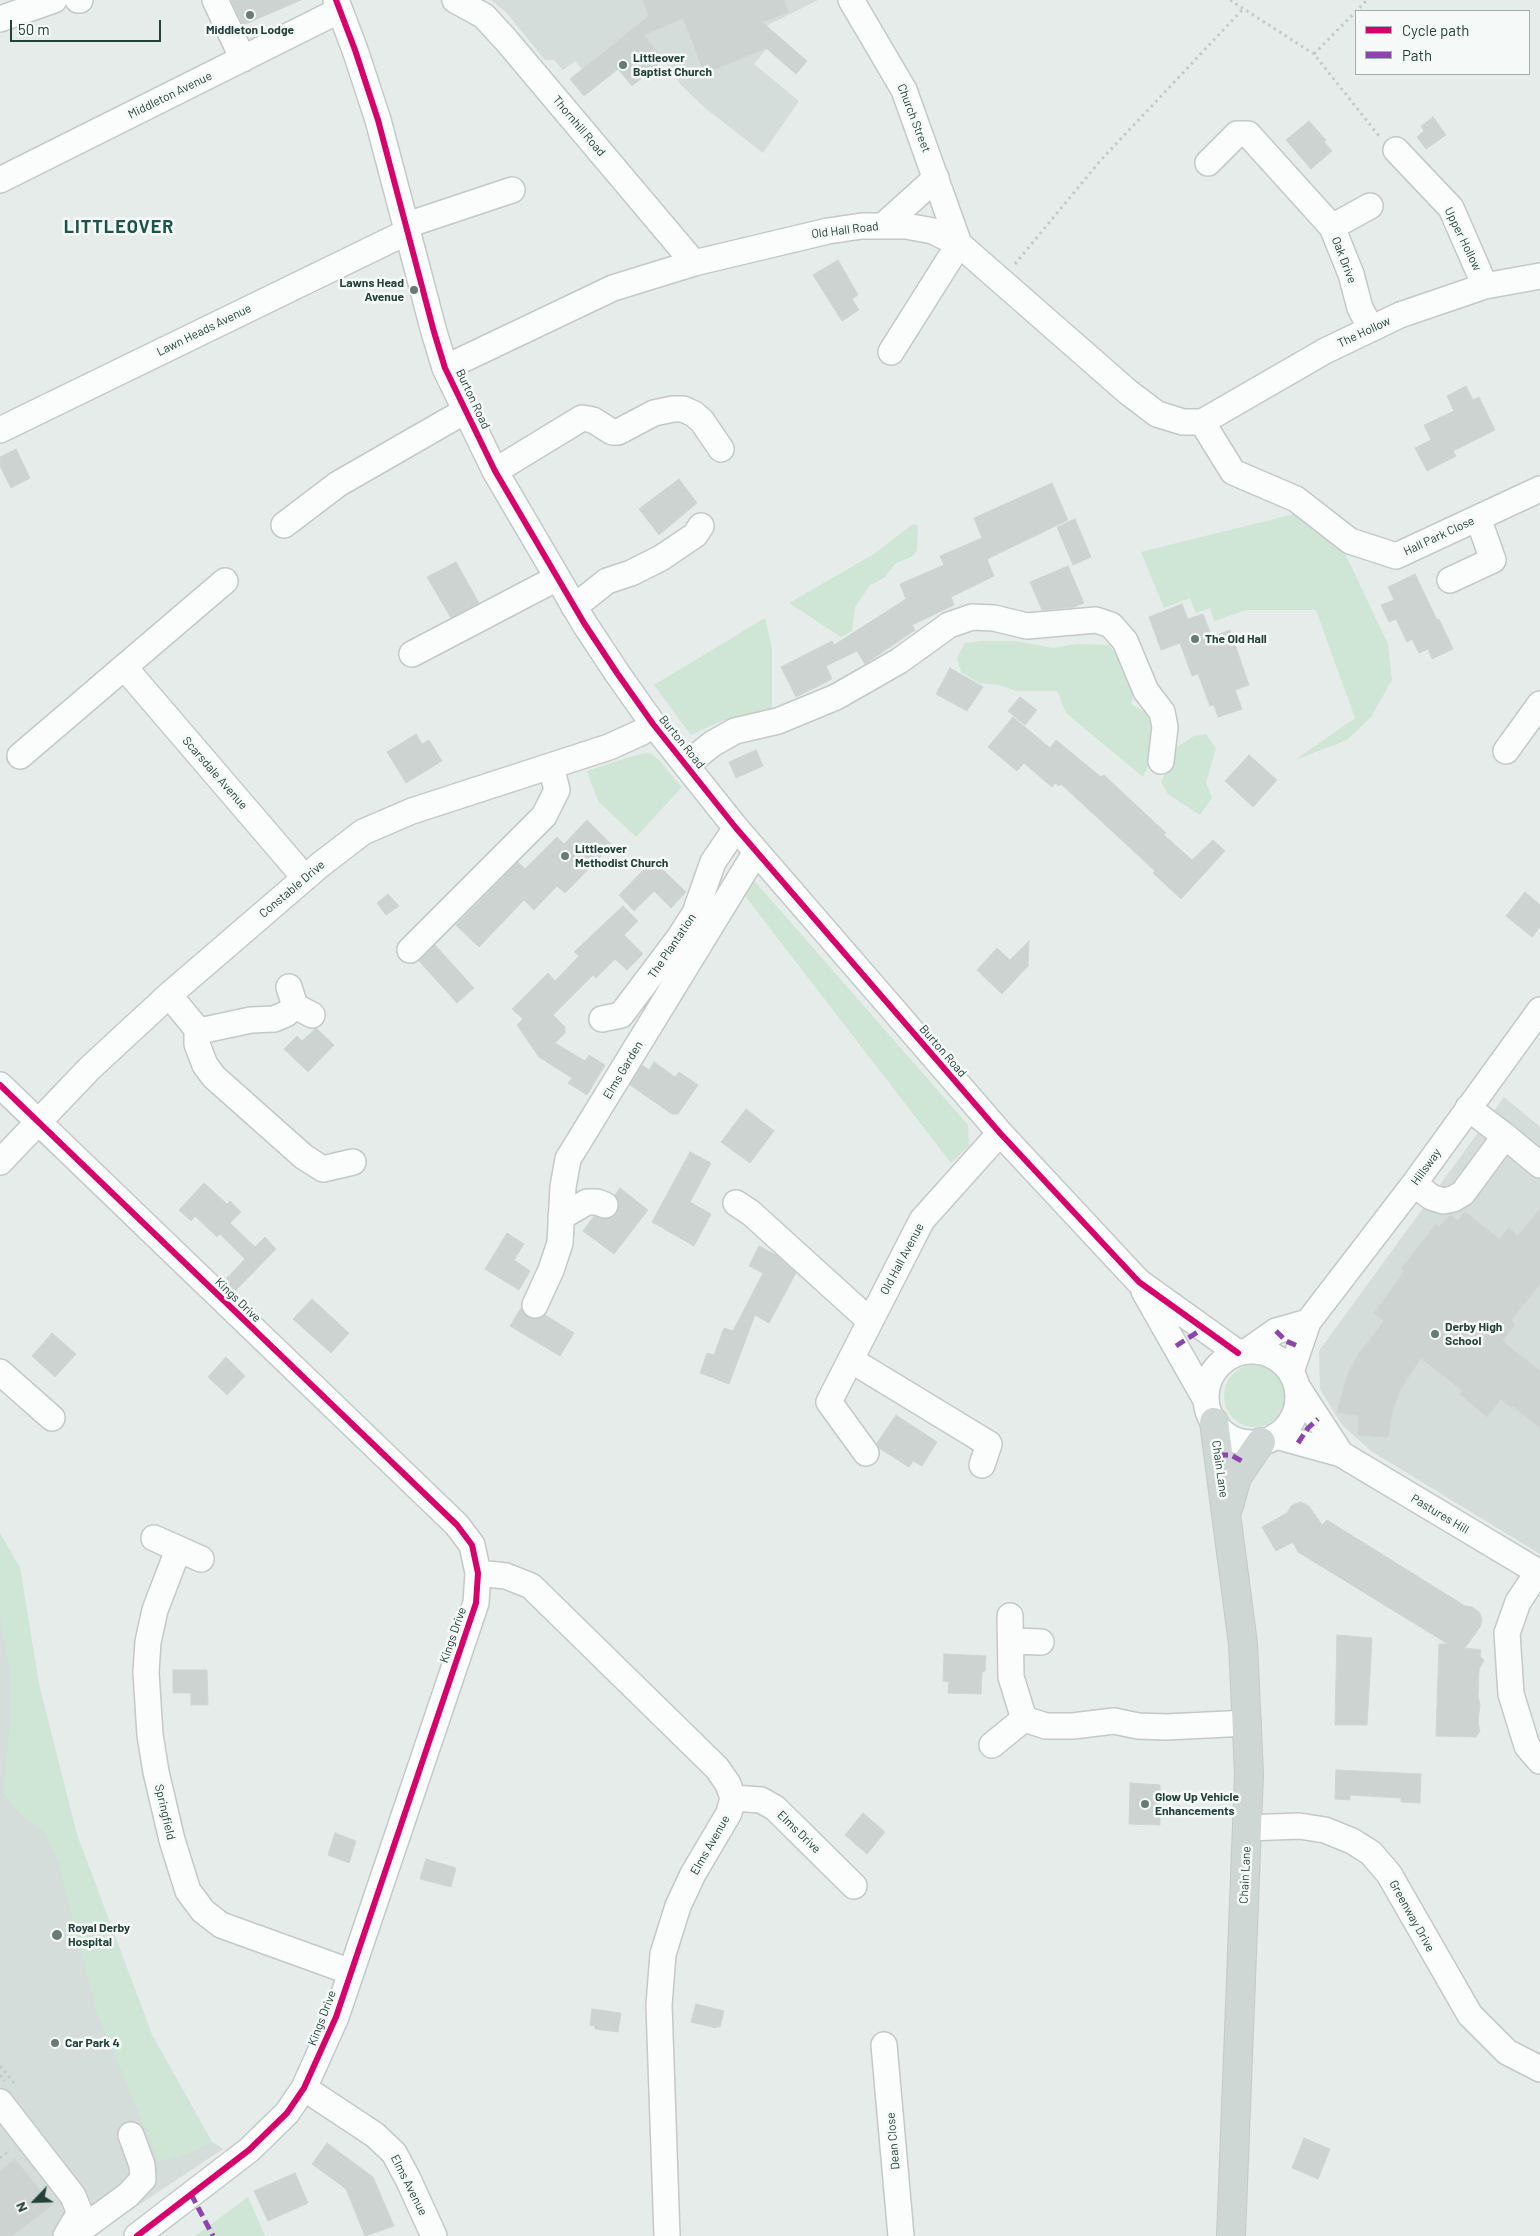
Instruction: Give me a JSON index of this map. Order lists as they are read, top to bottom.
{
  "streets": {
    "main road": ["Chain Lane"],
    "street": [
      "Middleton Avenue",
      "Church Street",
      "Thornhill Road",
      "Old Hall Road",
      "Upper Hollow",
      "Oak Drive",
      "Lawn Heads Avenue",
      "The Hollow",
      "Burton Road",
      "Hall Park Close",
      "Scarsdale Avenue",
      "Constable Drive",
      "The Plantation",
      "Elms Garden",
      "Hillsway",
      "Old Hall Avenue",
      "Kings Drive",
      "Pastures Hill",
      "Springfield",
      "Elms Drive",
      "Elms Avenue",
      "Greenway Drive",
      "Dean Close"
    ]
  },
  "crossings": [
    ["Middleton Avenue", "Burton Road"],
    ["Church Street", "Old Hall Road"],
    ["Thornhill Road", "Old Hall Road"],
    ["Old Hall Road", "The Hollow"],
    ["Old Hall Road", "Burton Road"],
    ["Old Hall Road", "Hall Park Close"],
    ["Upper Hollow", "The Hollow"],
    ["Oak Drive", "The Hollow"],
    ["Lawn Heads Avenue", "Burton Road"],
    ["The Hollow", "Hall Park Close"],
    ["Burton Road", "Constable Drive"],
    ["Burton Road", "The Plantation"],
    ["Burton Road", "Elms Garden"],
    ["Burton Road", "Hillsway"],
    ["Burton Road", "Old Hall Avenue"],
    ["Burton Road", "Chain Lane"],
    ["Burton Road", "Pastures Hill"],
    ["Scarsdale Avenue", "Constable Drive"],
    ["Constable Drive", "Kings Drive"],
    ["Hillsway", "Chain Lane"],
    ["Hillsway", "Pastures Hill"],
    ["Kings Drive", "Springfield"],
    ["Kings Drive", "Elms Avenue"],
    ["Chain Lane", "Pastures Hill"],
    ["Chain Lane", "Greenway Drive"],
    ["Elms Drive", "Elms Avenue"]
  ],
  "districts": ["LITTLEOVER"],
  "places": [
    "Middleton Lodge",
    "Littleover Baptist Church",
    "Lawns Head Avenue",
    "The Old Hall",
    "Littleover Methodist Church",
    "Derby High School",
    "Glow Up Vehicle Enhancements",
    "Royal Derby Hospital",
    "Car Park 4"
  ],
  "legend": ["Cycle path", "Path"],
  "scale_bar": "50 m",
  "north": "bottom left"
}
